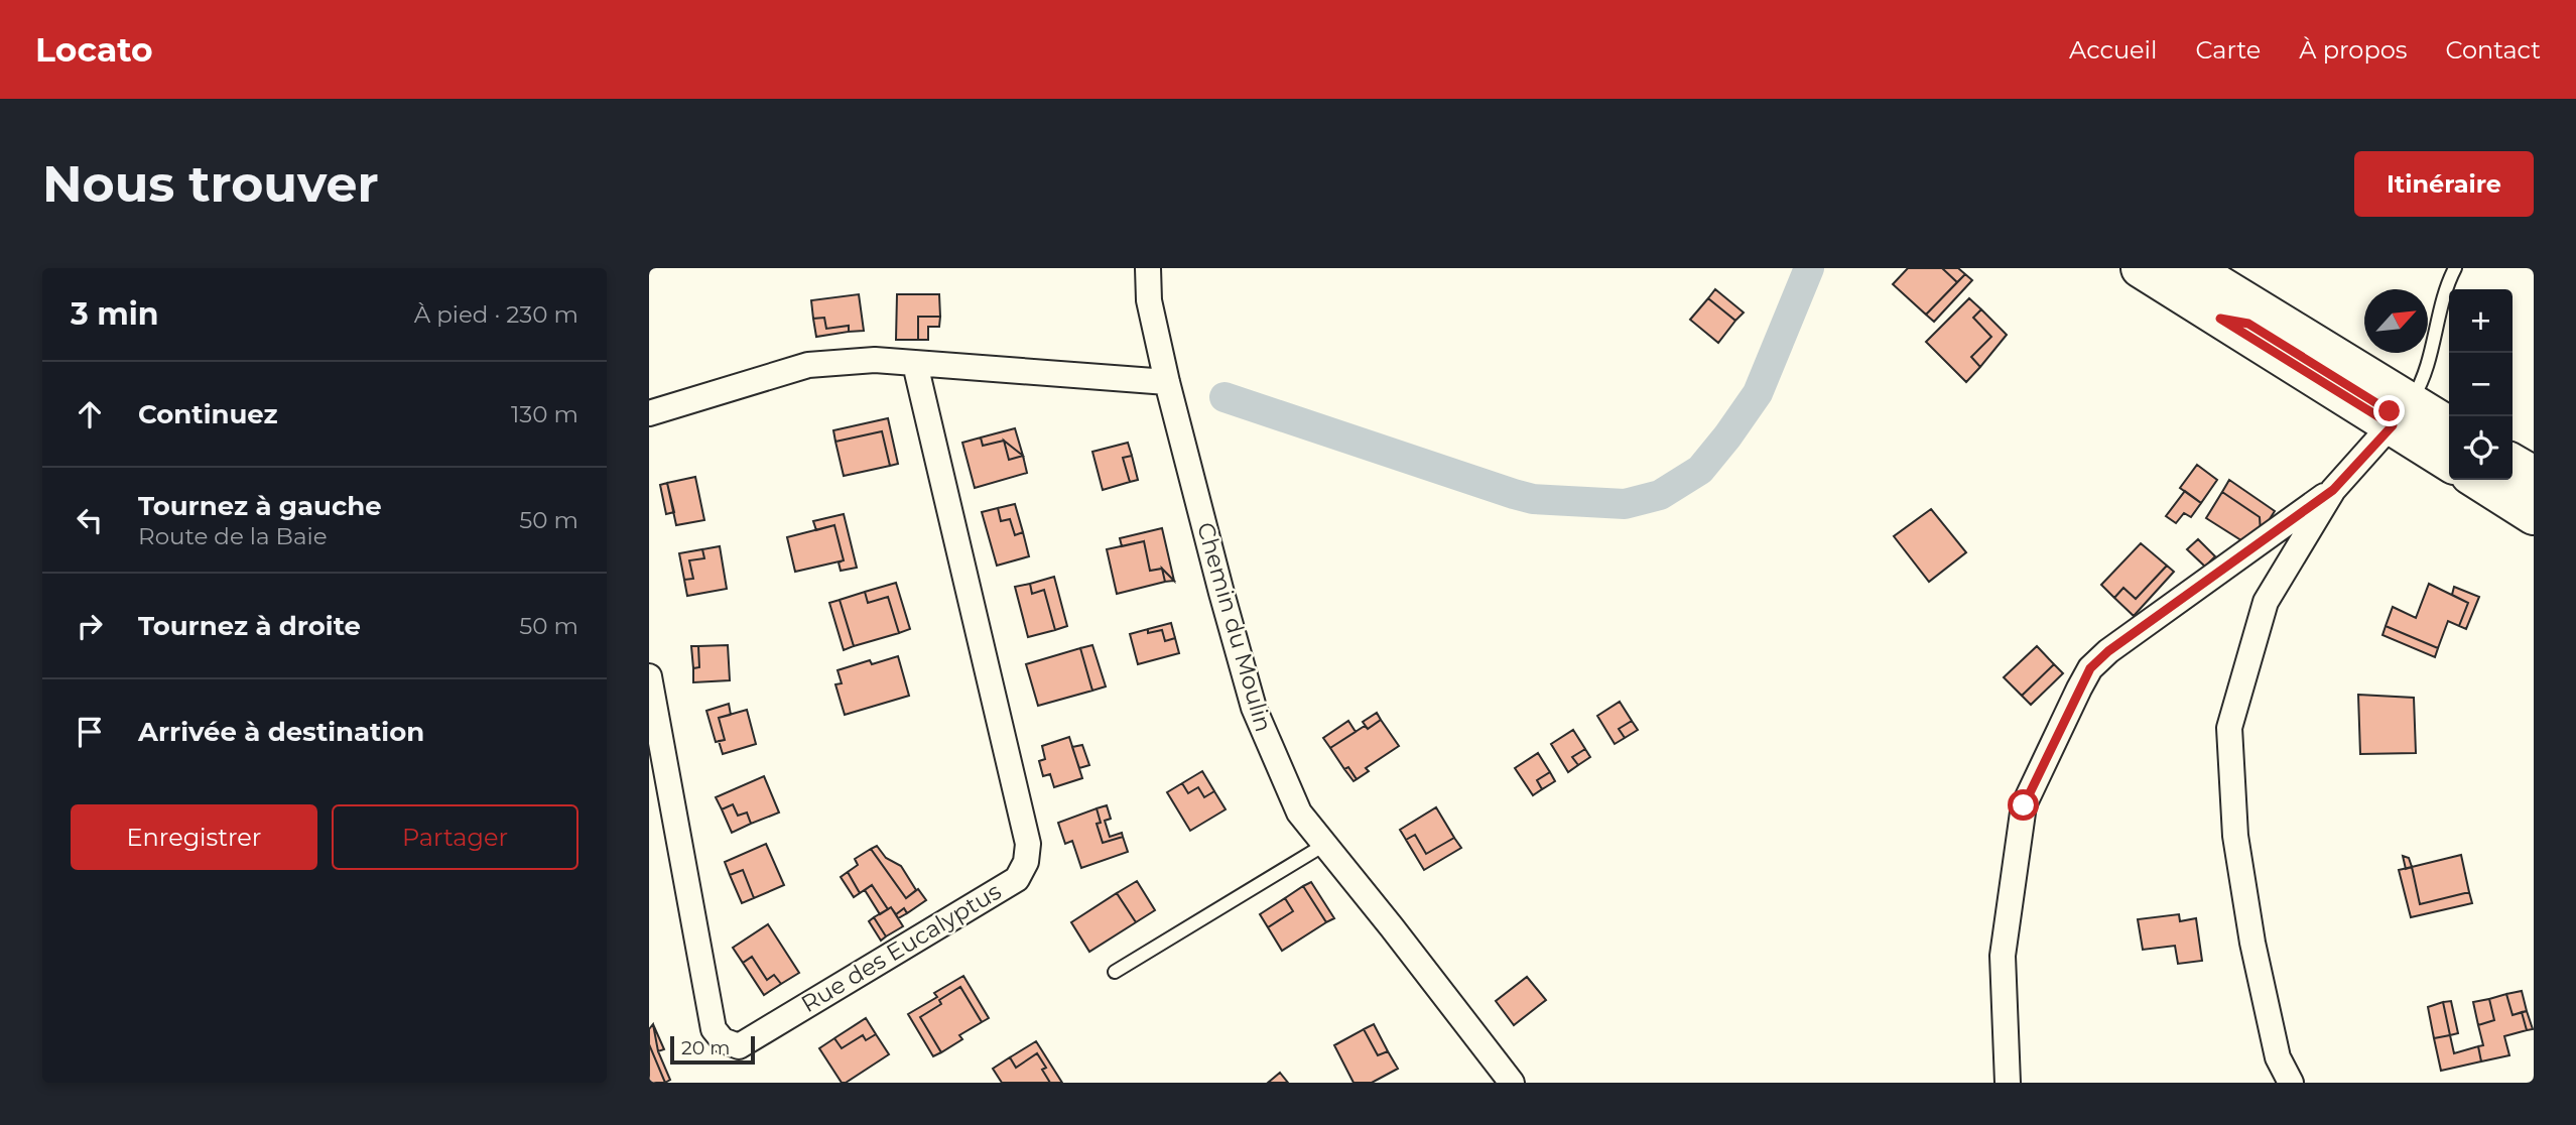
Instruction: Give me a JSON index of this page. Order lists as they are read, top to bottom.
{
  "streets": {
    "street": ["Chemin du Moulin", "Rue des Eucalyptus"]
  },
  "scale_bar": "20 m",
  "north": "top right",
  "page": {
    "header": "Locato",
    "nav": [
      "Accueil",
      "Carte",
      "À propos",
      "Contact"
    ],
    "buttons": [
      "Itinéraire",
      ["Enregistrer", "Partager"]
    ],
    "title": "Nous trouver",
    "heading": ["3 min", "À pied · 230 m"],
    "map_buttons": ["+", "−"],
    "list": [
      ["Continuez", "130 m"],
      ["Tournez à gauche", "Route de la Baie", "50 m"],
      ["Tournez à droite", "50 m"],
      "Arrivée à destination"
    ],
    "scale": "20 m"
  }
}
